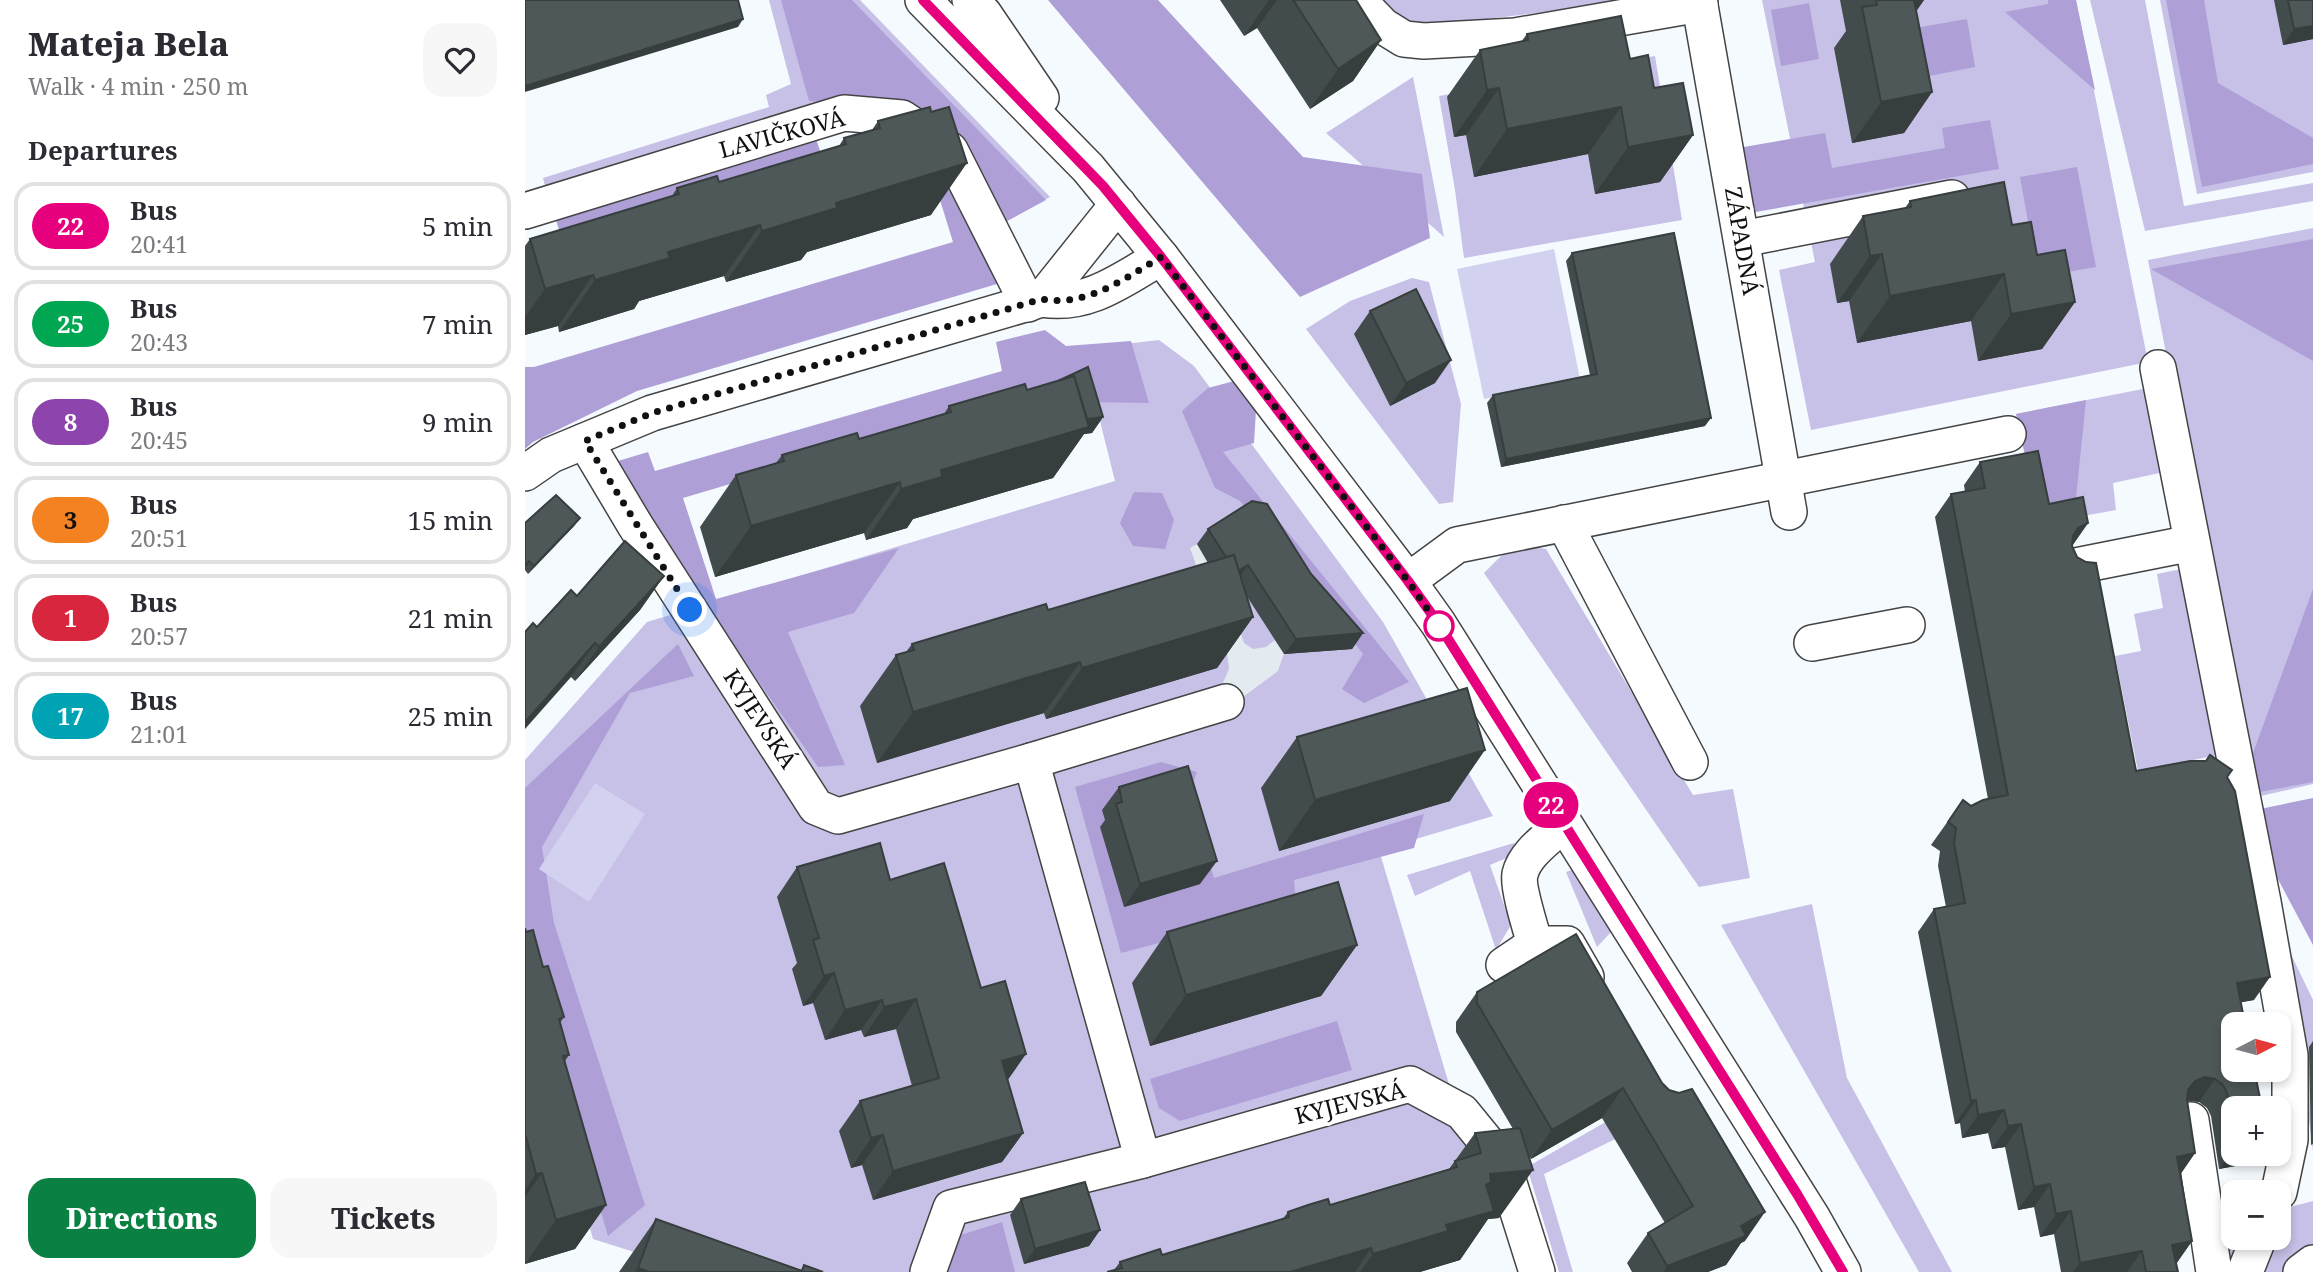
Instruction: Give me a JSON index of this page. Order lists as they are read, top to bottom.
{
  "streets": {
    "street": ["LAVIČKOVÁ", "ZÁPADNÁ", "KYJEVSKÁ"]
  },
  "lines": ["bus line 22"],
  "north": "right",
  "page": {
    "heading": [
      ["Mateja Bela", "Walk · 4 min · 250 m"],
      "Departures"
    ],
    "on_map": "22",
    "list": [
      {
        "mark": "22",
        "name": "Bus",
        "note": "20:41",
        "value": "5 min"
      },
      {
        "mark": "25",
        "name": "Bus",
        "note": "20:43",
        "value": "7 min"
      },
      {
        "mark": "8",
        "name": "Bus",
        "note": "20:45",
        "value": "9 min"
      },
      {
        "mark": "3",
        "name": "Bus",
        "note": "20:51",
        "value": "15 min"
      },
      {
        "mark": "1",
        "name": "Bus",
        "note": "20:57",
        "value": "21 min"
      },
      {
        "mark": "17",
        "name": "Bus",
        "note": "21:01",
        "value": "25 min"
      }
    ],
    "map_buttons": ["+", "−"],
    "buttons": ["Directions", "Tickets"]
  }
}
